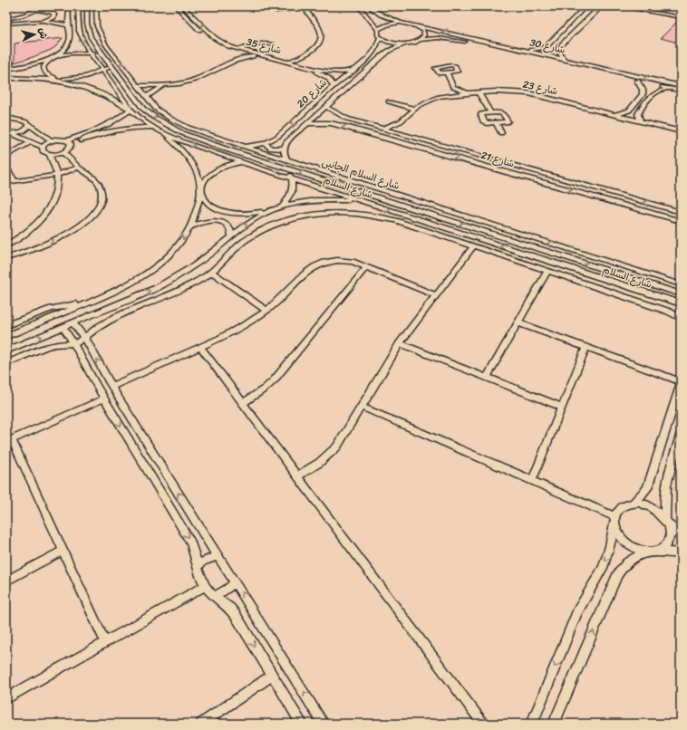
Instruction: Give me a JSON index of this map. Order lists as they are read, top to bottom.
{
  "streets": {
    "street": [
      "شارع 35",
      "شارع 30",
      "شارع 23",
      "شارع 20",
      "شارع 21",
      "شارع السلام الجانبى",
      "شارع السلام"
    ]
  },
  "crossings": [
    ["شارع 35", "شارع 20"],
    ["شارع 30", "شارع 20"],
    ["شارع 23", "شارع 21"],
    ["شارع 20", "شارع 21"],
    ["شارع 20", "شارع السلام الجانبى"]
  ],
  "north": "right"
}
